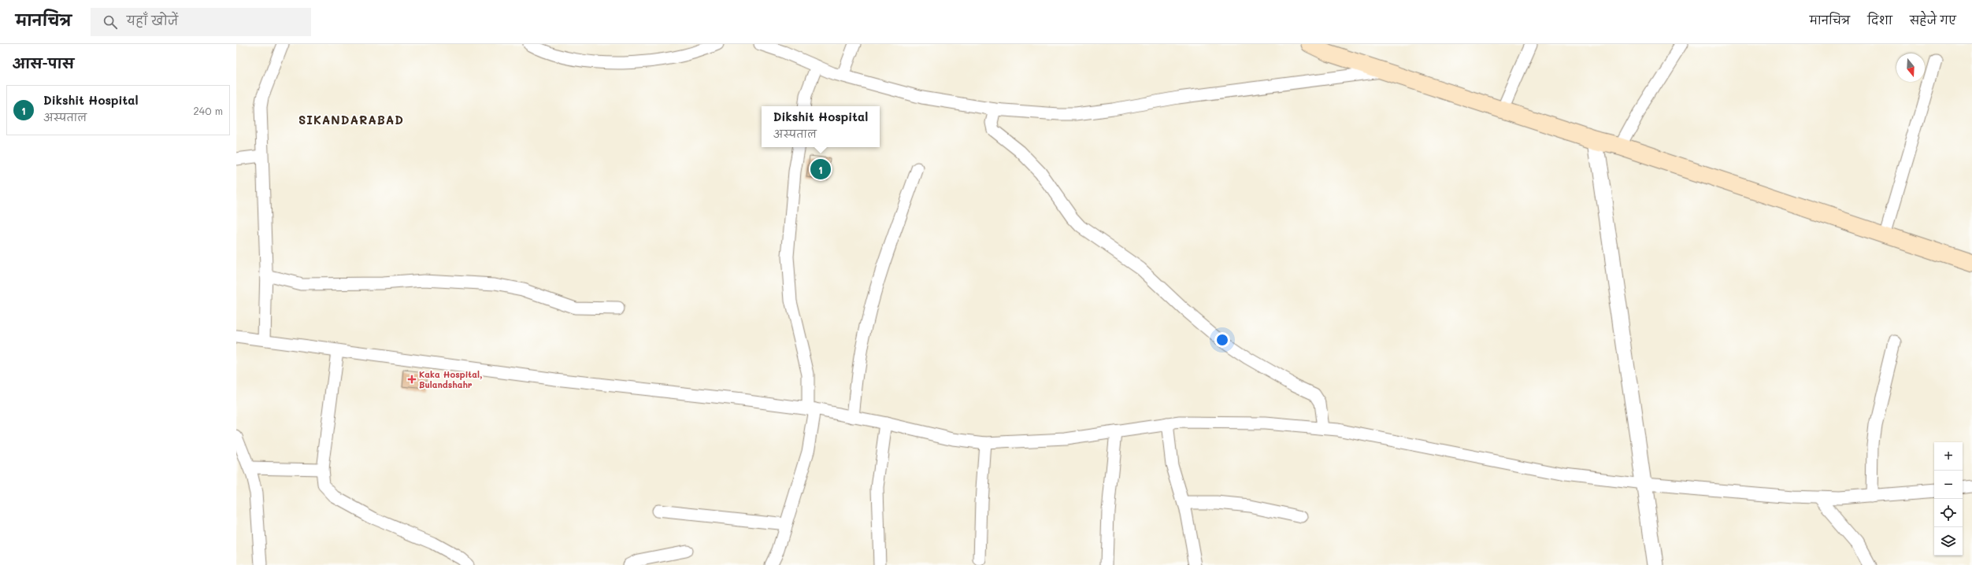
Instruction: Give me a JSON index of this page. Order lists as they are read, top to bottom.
{
  "districts": ["SIKANDARABAD"],
  "places": {
    "health": ["Kaka Hospital, Bulandshahr"]
  },
  "north": "bottom",
  "page": {
    "header": "मानचित्र",
    "search": "यहाँ खोजें",
    "nav": ["मानचित्र", "दिशा", "सहेजे गए"],
    "heading": "आस-पास",
    "list": [
      {
        "mark": "1",
        "name": "Dikshit Hospital",
        "note": "अस्पताल",
        "value": "240 m"
      }
    ],
    "popup": ["Dikshit Hospital", "अस्पताल"],
    "pins": "1",
    "map_buttons": ["+", "−"]
  }
}
